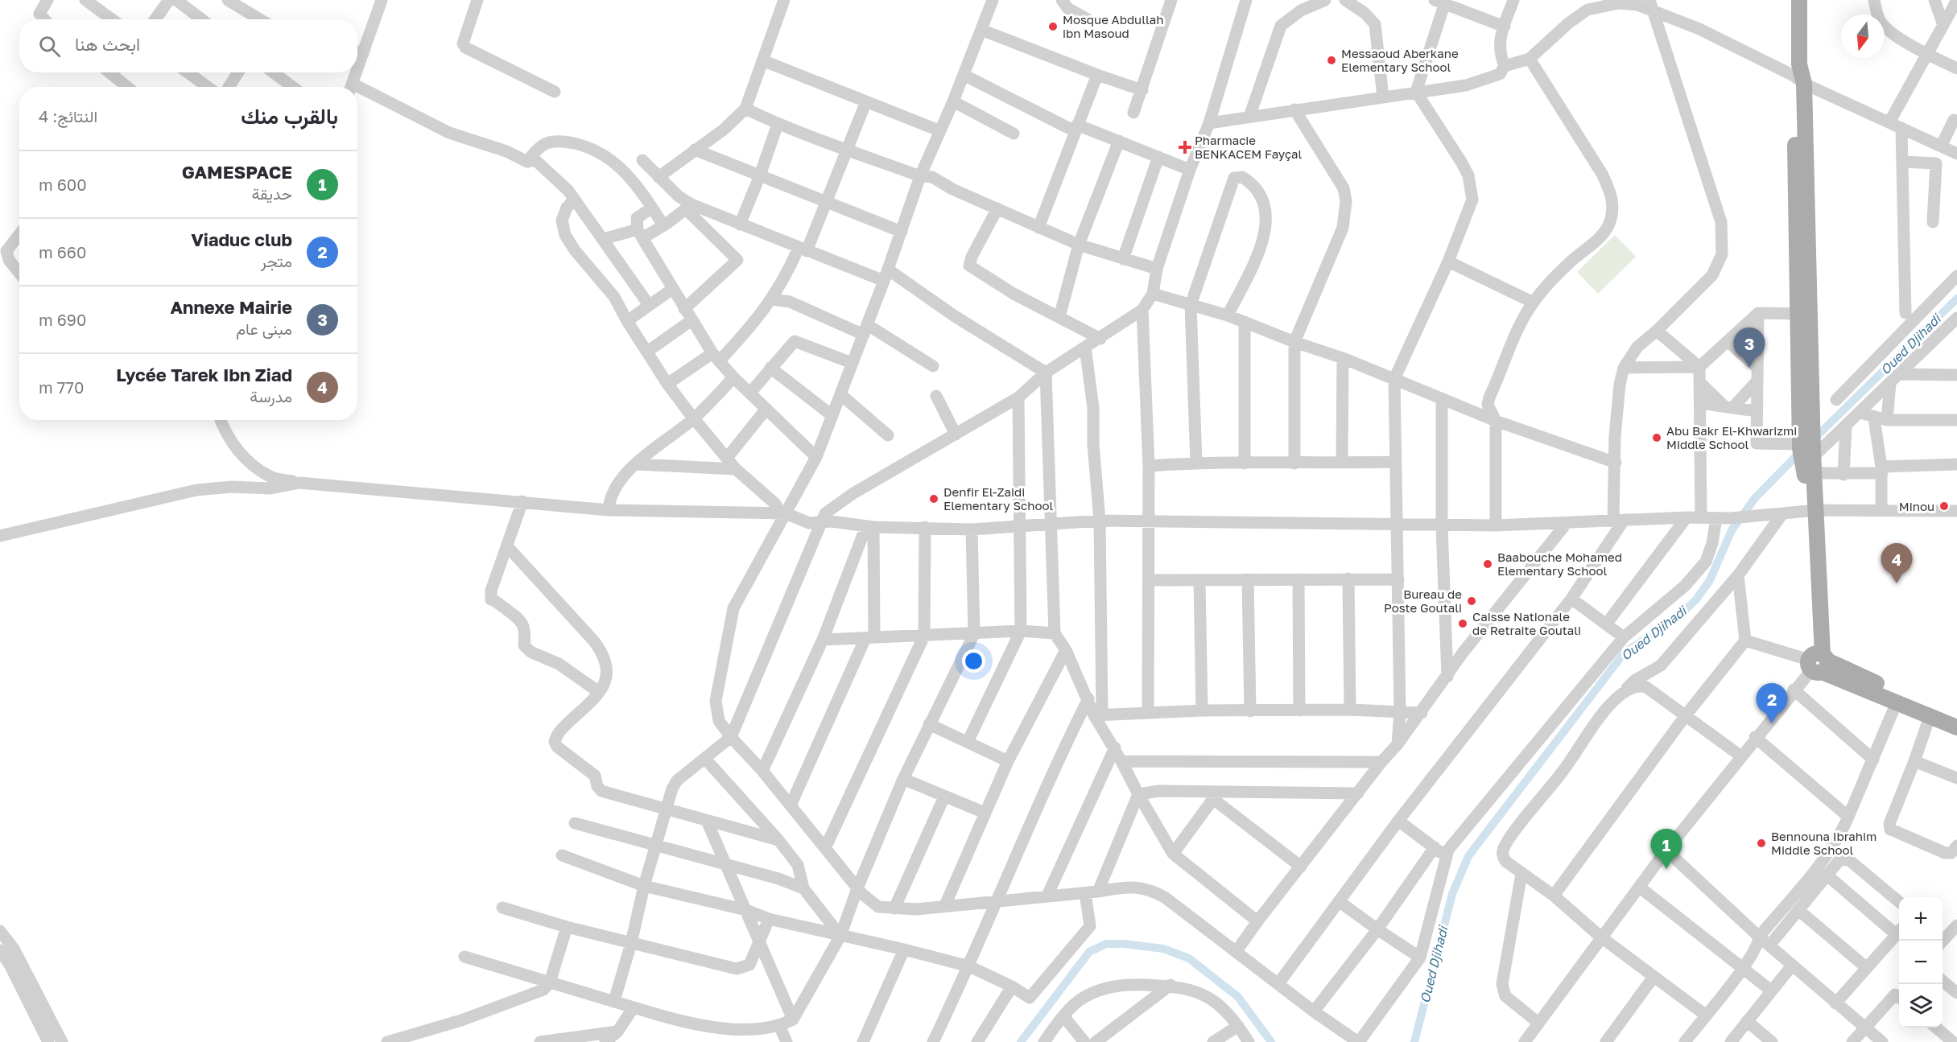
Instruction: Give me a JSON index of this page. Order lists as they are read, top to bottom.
{
  "water": ["Oued Djihadi"],
  "places": {
    "other": [
      "Mosque Abdullah ibn Masoud",
      "Messaoud Aberkane Elementary School",
      "Abu Bakr El-Khwarizmi Middle School",
      "Denfir El-Zaidi Elementary School",
      "Minou",
      "Baabouche Mohamed Elementary School",
      "Bureau de Poste Goutali",
      "Caisse Nationale de Retraite Goutali",
      "Bennouna Ibrahim Middle School"
    ],
    "health": ["Pharmacie BENKACEM Fayçal"]
  },
  "north": "bottom",
  "page": {
    "search": "ابحث هنا",
    "heading": ["بالقرب منك", "النتائج: 4"],
    "list": [
      {
        "mark": "1",
        "name": "GAMESPACE",
        "note": "حديقة",
        "value": "600 m"
      },
      {
        "mark": "2",
        "name": "Viaduc club",
        "note": "متجر",
        "value": "660 m"
      },
      {
        "mark": "3",
        "name": "Annexe Mairie",
        "note": "مبنى عام",
        "value": "690 m"
      },
      {
        "mark": "4",
        "name": "Lycée Tarek Ibn Ziad",
        "note": "مدرسة",
        "value": "770 m"
      }
    ],
    "pins": [
      "3",
      "4",
      "2",
      "1"
    ],
    "map_buttons": ["+", "−"]
  }
}
